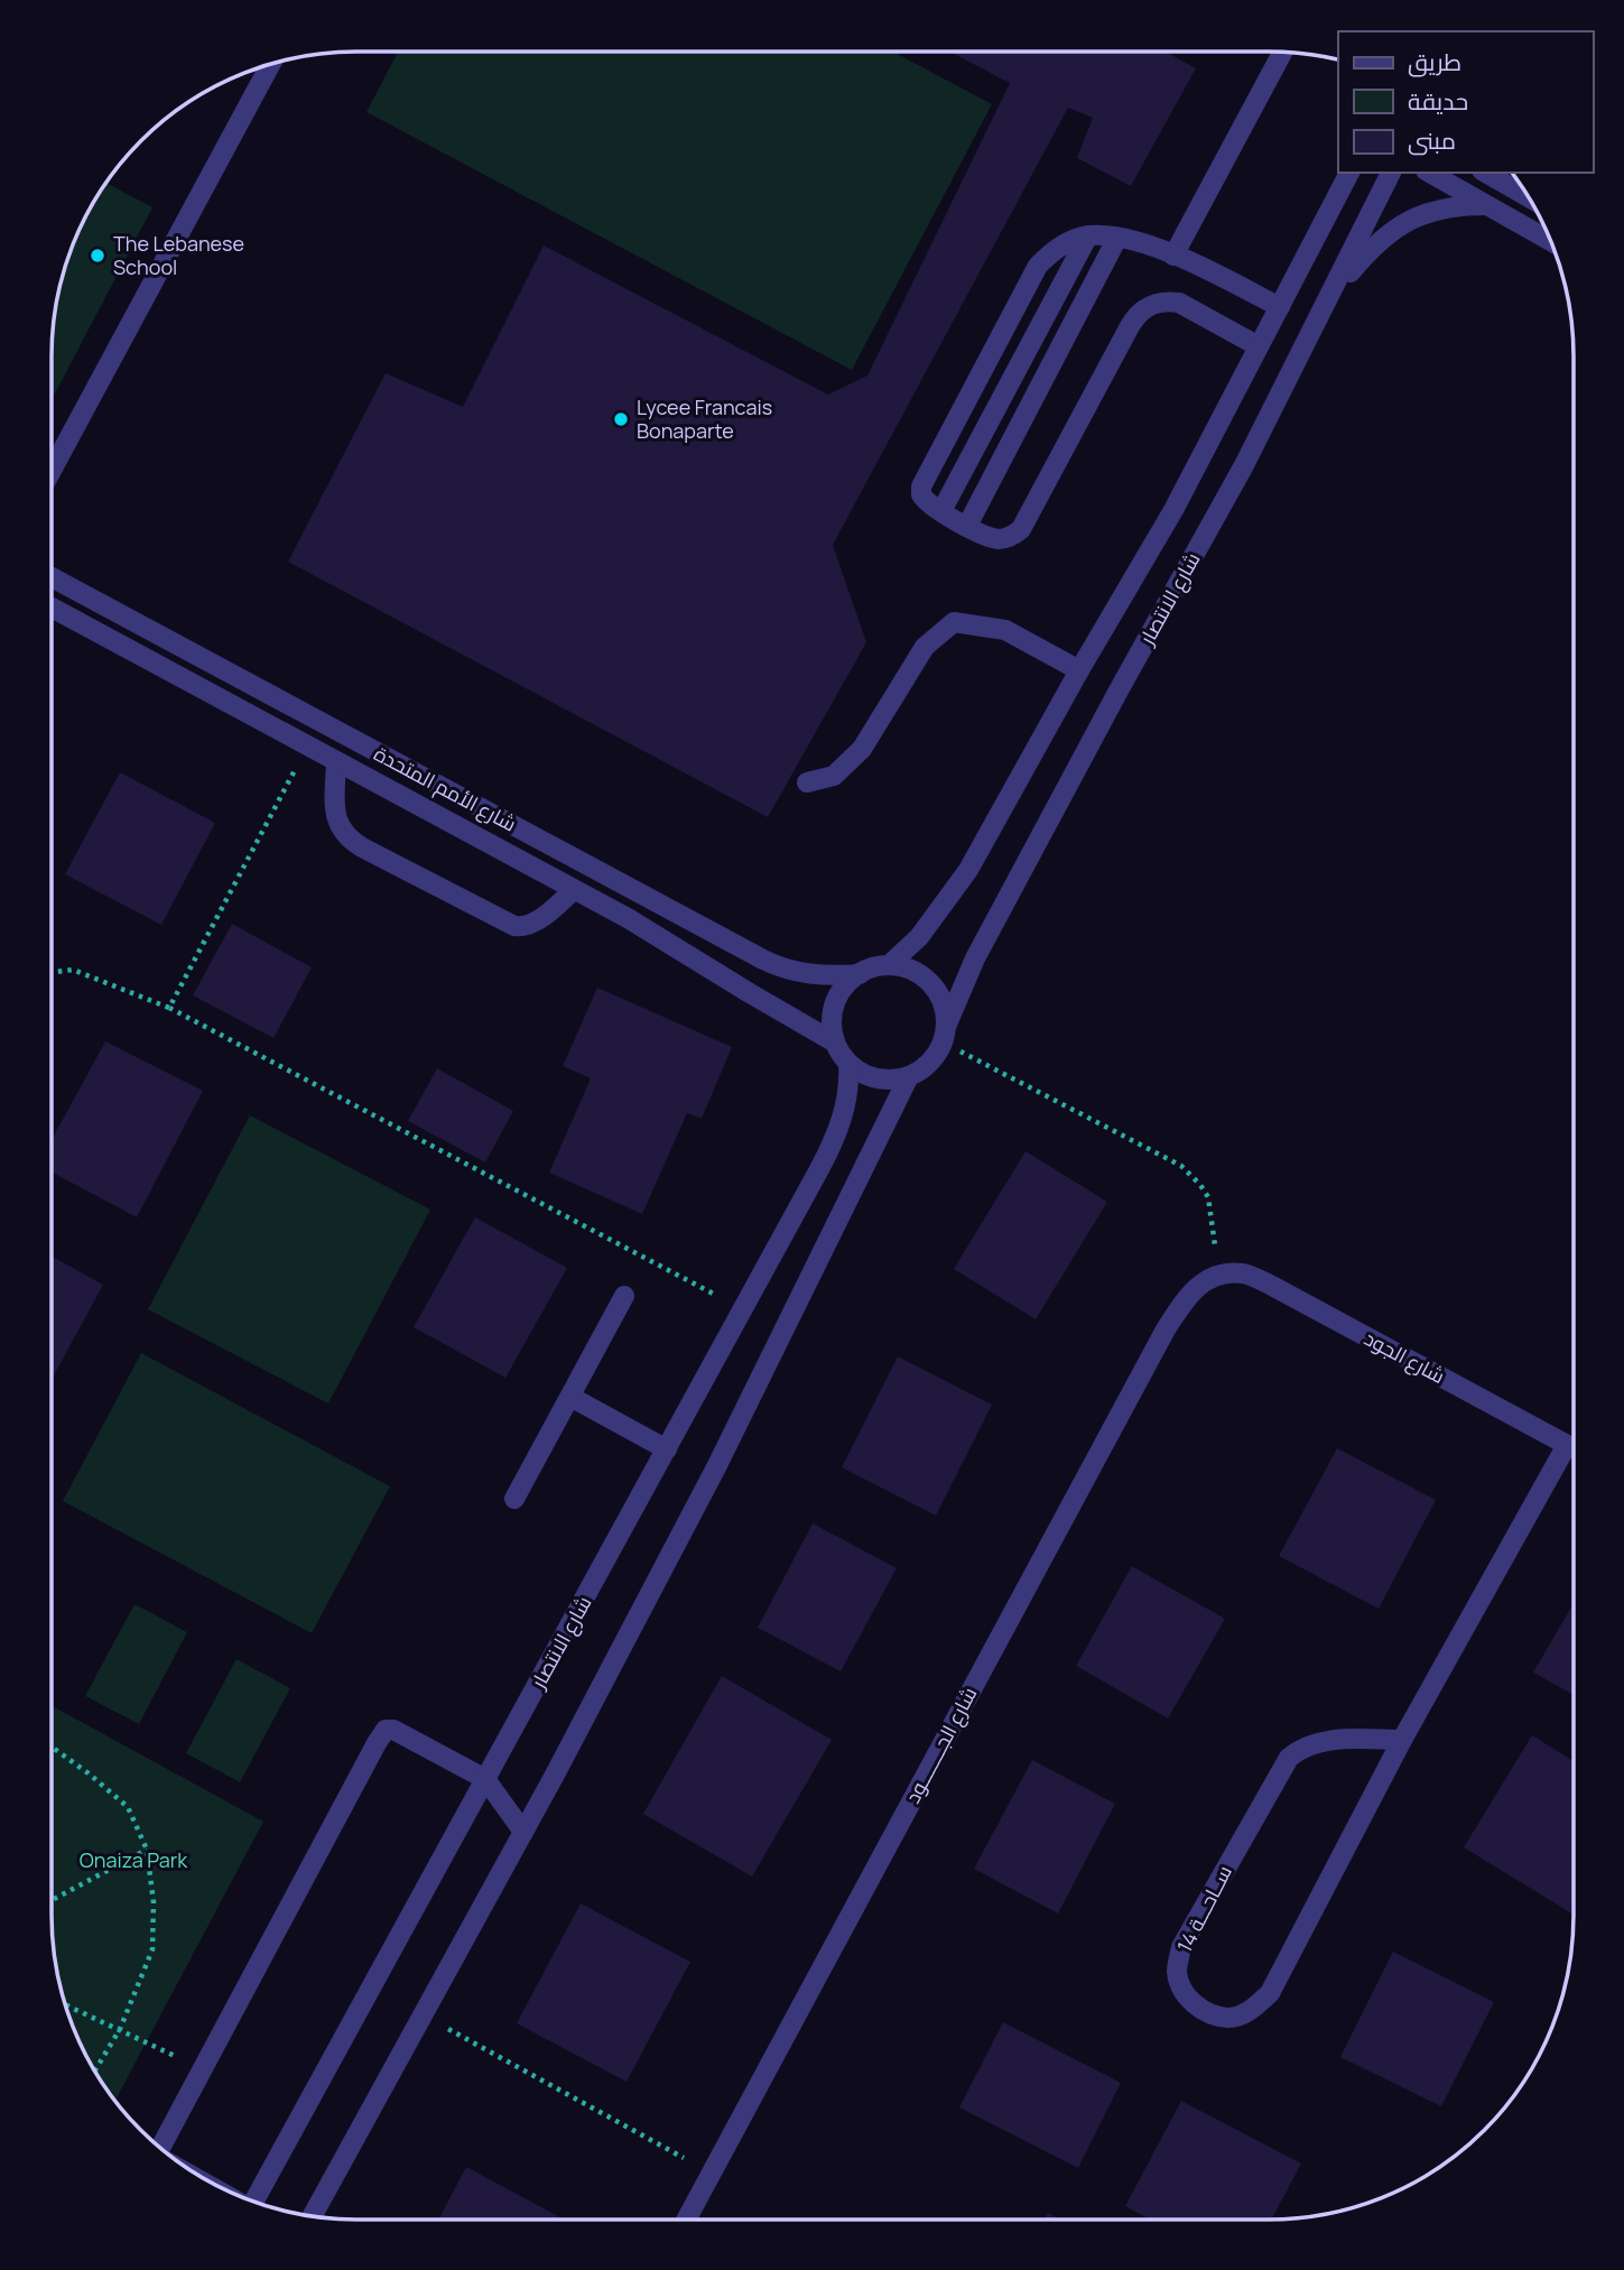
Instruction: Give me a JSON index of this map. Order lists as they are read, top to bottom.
{
  "streets": {
    "street": [
      "شارع الانتصار",
      "شارع الأمم المتحدة",
      "شارع الجود",
      "شارع الجــــــــود",
      "ســاحـــة 14"
    ]
  },
  "crossings": [
    ["شارع الانتصار", "شارع الأمم المتحدة"],
    ["شارع الجود", "شارع الجــــــــود"],
    ["شارع الجود", "ســاحـــة 14"]
  ],
  "parks": ["Onaiza Park"],
  "places": ["The Lebanese School", "Lycee Francais Bonaparte"],
  "legend": ["طريق", "حديقة", "مبنى"]
}
